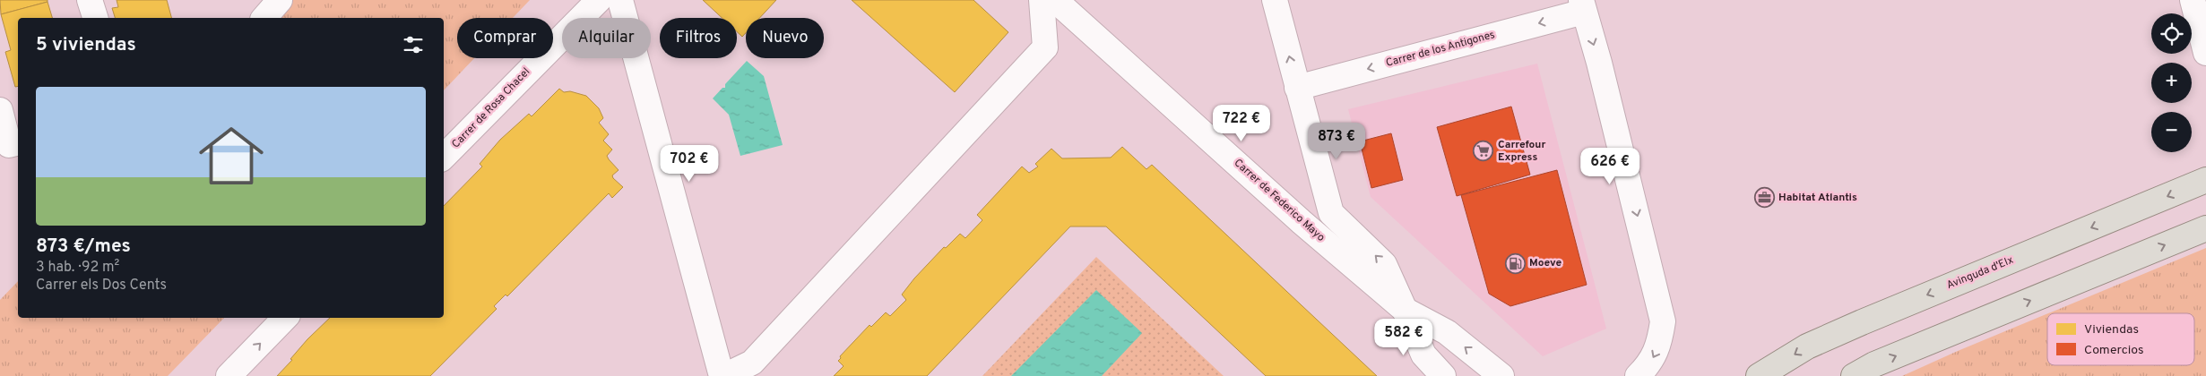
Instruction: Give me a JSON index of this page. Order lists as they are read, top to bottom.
{
  "streets": {
    "main road": ["Avinguda d'Elx"],
    "street": ["Carrer de los Antigones", "Carrer de Rosa Chacel", "Carrer de Federico Mayo"]
  },
  "one_way": ["Carrer de los Antigones"],
  "places": {
    "supermarket": ["Carrefour Express"],
    "office": ["Habitat Atlantis"],
    "fuel station": ["Moeve"]
  },
  "legend": ["Viviendas", "Comercios"],
  "page": {
    "map_buttons": ["+", "−"],
    "chip": [
      "Comprar",
      "Alquilar",
      "Filtros",
      "Nuevo"
    ],
    "heading": "5 viviendas",
    "list": [
      {
        "name": "873 €/mes",
        "note": "3 hab. · 92 m² · Carrer els Dos Cents"
      }
    ],
    "price": [
      "722 €",
      "873 €",
      "702 €",
      "626 €",
      "582 €"
    ]
  }
}
